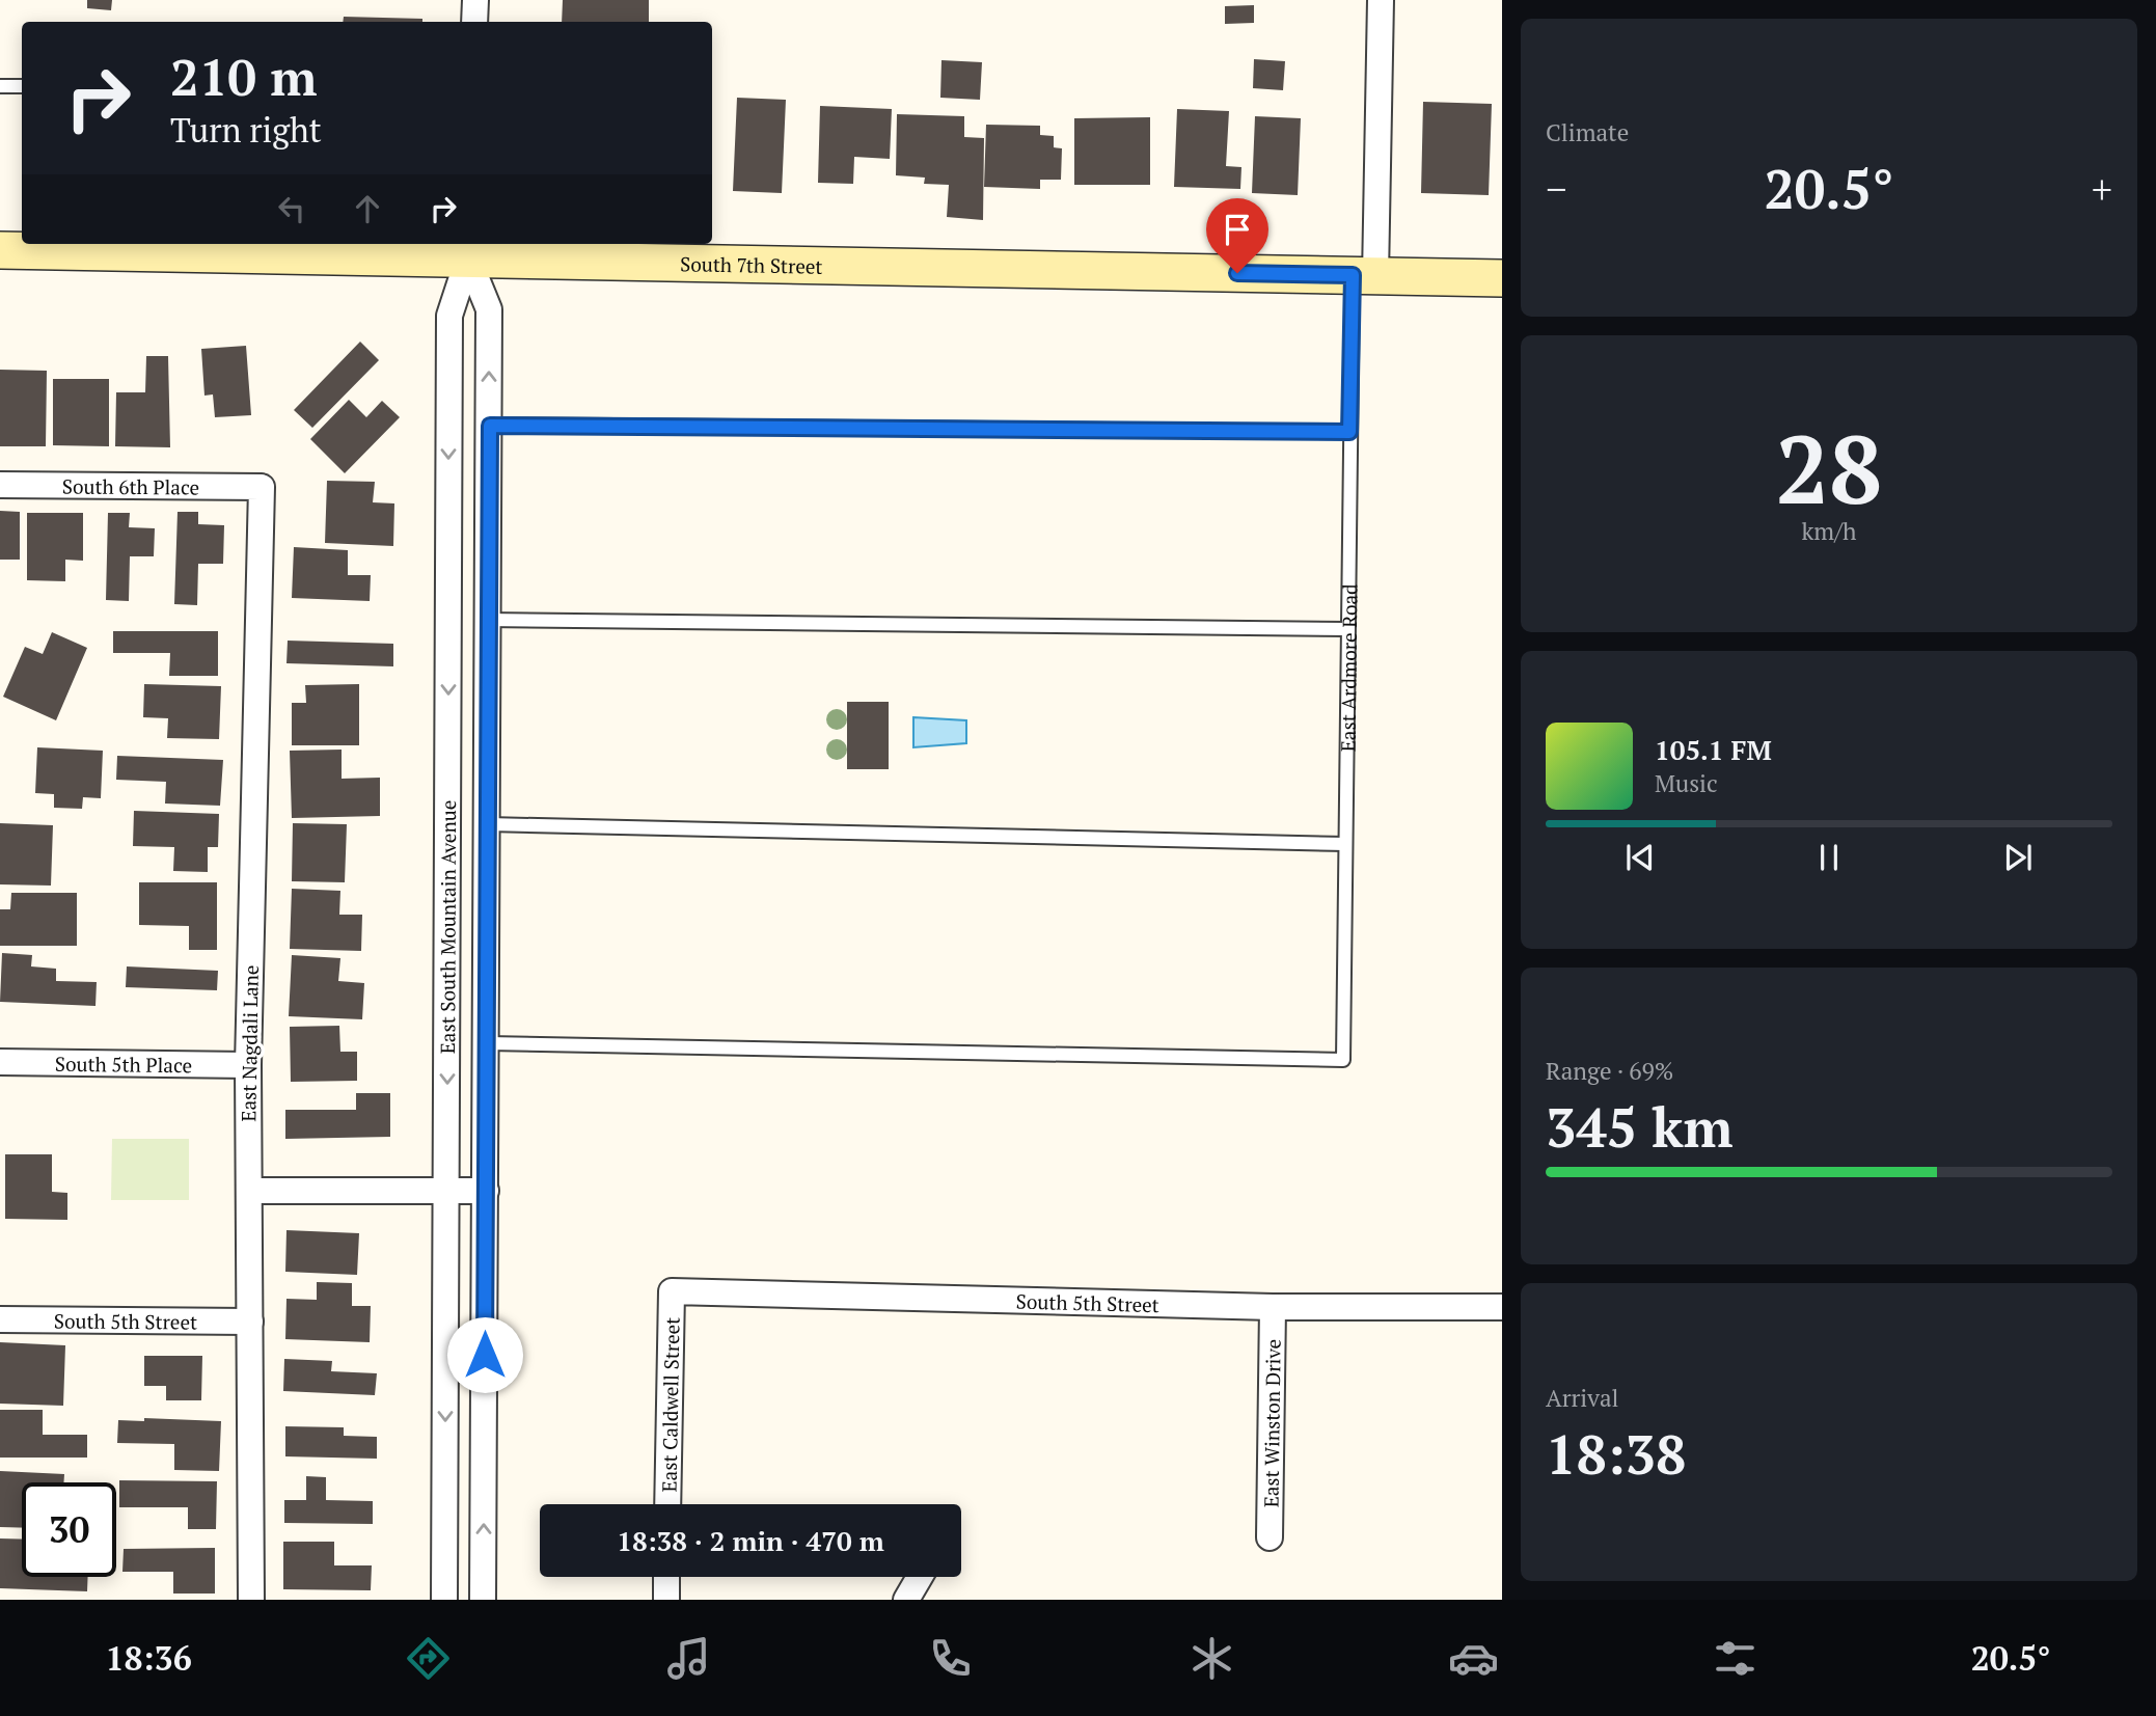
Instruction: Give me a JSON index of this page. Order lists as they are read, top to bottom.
{
  "streets": {
    "main road": ["South 7th Street"],
    "street": [
      "South 6th Place",
      "East Ardmore Road",
      "East South Mountain Avenue",
      "East Nagdali Lane",
      "South 5th Place",
      "South 5th Street",
      "East Caldwell Street",
      "East Winston Drive"
    ]
  },
  "crossings": [
    ["South 7th Street", "East Ardmore Road"],
    ["South 7th Street", "East South Mountain Avenue"],
    ["South 6th Place", "East Nagdali Lane"],
    ["East Ardmore Road", "East South Mountain Avenue"],
    ["East Nagdali Lane", "South 5th Place"],
    ["East Nagdali Lane", "South 5th Street"],
    ["South 5th Street", "East Caldwell Street"],
    ["South 5th Street", "East Winston Drive"]
  ],
  "page": {
    "tile": [
      "Climate",
      ["28", "km/h"],
      ["Range · 69%", "345 km"],
      ["Arrival", "18:38"]
    ],
    "turn": ["210 m", "Turn right"],
    "heat": ["−", "20.5°", "+"],
    "song": ["105.1 FM", "Music"],
    "limit": "30",
    "trip": "18:38 · 2 min · 470 m",
    "tabs": ["18:36", "20.5°"]
  }
}
